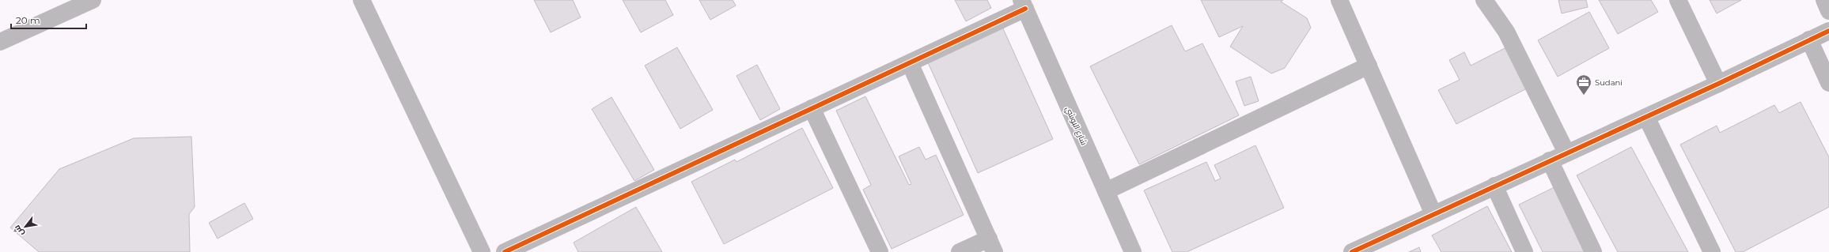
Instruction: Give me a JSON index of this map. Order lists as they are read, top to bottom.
{
  "streets": {
    "street": ["شارع البوشي"]
  },
  "places": {
    "office": ["Sudani"]
  },
  "scale_bar": "20 m",
  "north": "bottom left"
}
